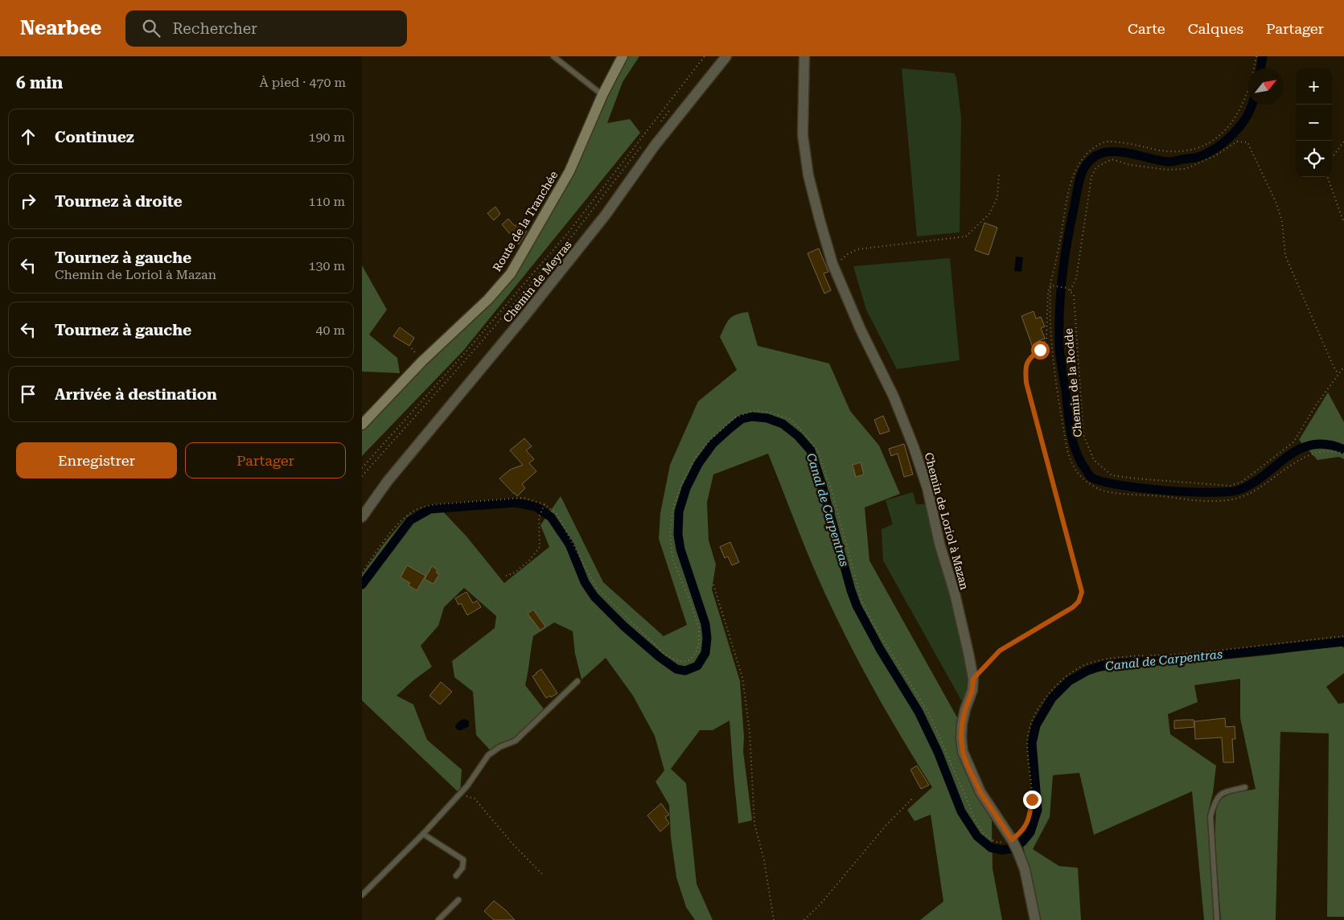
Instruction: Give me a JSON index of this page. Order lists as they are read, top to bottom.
{
  "streets": {
    "street": ["Route de la Tranchée", "Chemin de Meyras", "Chemin de Loriol à Mazan"],
    "path": ["Chemin de la Rodde"]
  },
  "water": ["Canal de Carpentras"],
  "north": "top right",
  "page": {
    "header": "Nearbee",
    "search": "Rechercher",
    "nav": ["Carte", "Calques", "Partager"],
    "heading": ["6 min", "À pied · 470 m"],
    "map_buttons": ["+", "−"],
    "list": [
      ["Continuez", "190 m"],
      ["Tournez à droite", "110 m"],
      ["Tournez à gauche", "Chemin de Loriol à Mazan", "130 m"],
      ["Tournez à gauche", "40 m"],
      "Arrivée à destination"
    ],
    "buttons": ["Enregistrer", "Partager"]
  }
}
